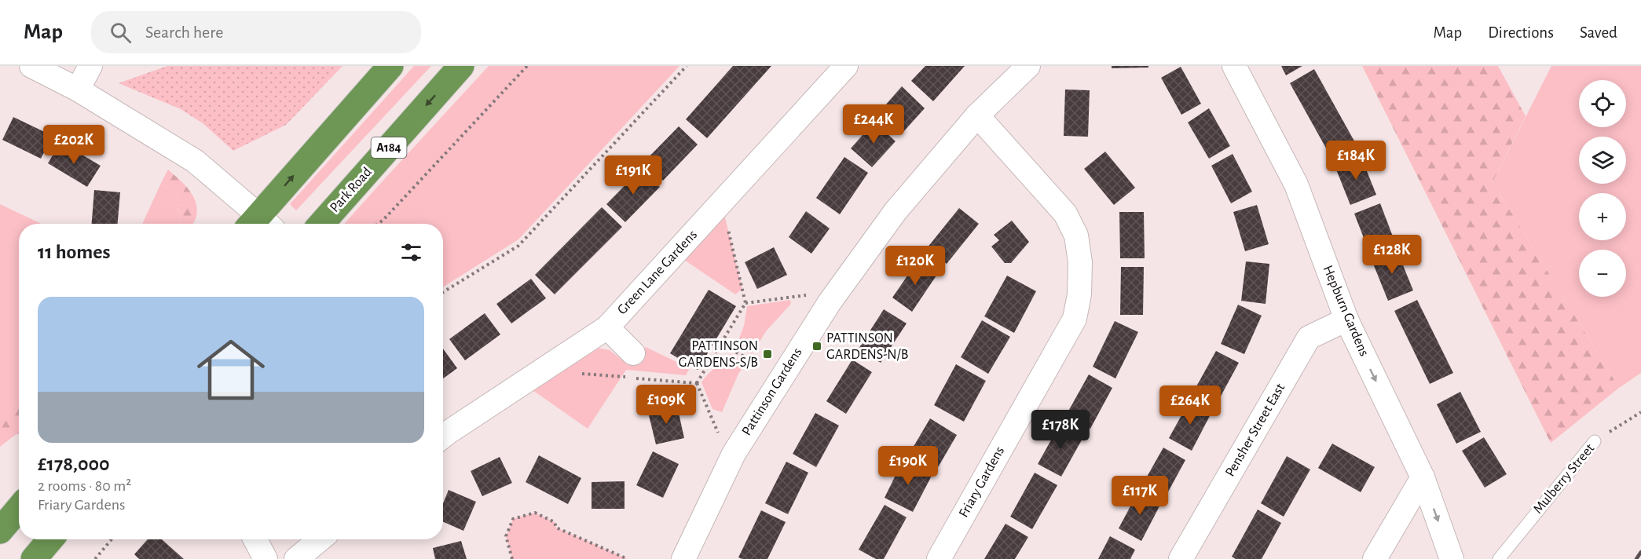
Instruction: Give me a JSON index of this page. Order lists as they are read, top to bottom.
{
  "streets": {
    "highway": ["A184", "Park Road"],
    "street": [
      "Green Lane Gardens",
      "Hepburn Gardens",
      "Pattinson Gardens",
      "Pensher Street East",
      "Friary Gardens"
    ],
    "lane": ["Mulberry Street"]
  },
  "crossings": [
    ["Hepburn Gardens", "Pensher Street East"],
    ["Pattinson Gardens", "Friary Gardens"]
  ],
  "one_way": ["Hepburn Gardens"],
  "places": {
    "transit": ["PATTINSON GARDENS-N/B", "PATTINSON GARDENS-S/B"]
  },
  "page": {
    "header": "Map",
    "search": "Search here",
    "nav": ["Map", "Directions", "Saved"],
    "map_buttons": ["+", "−"],
    "price": [
      "£244K",
      "£202K",
      "£184K",
      "£191K",
      "£128K",
      "£120K",
      "£109K",
      "£264K",
      "£178K",
      "£190K",
      "£117K"
    ],
    "heading": "11 homes",
    "list": [
      {
        "name": "£178,000",
        "note": "2 rooms · 80 m² · Friary Gardens"
      }
    ]
  }
}
